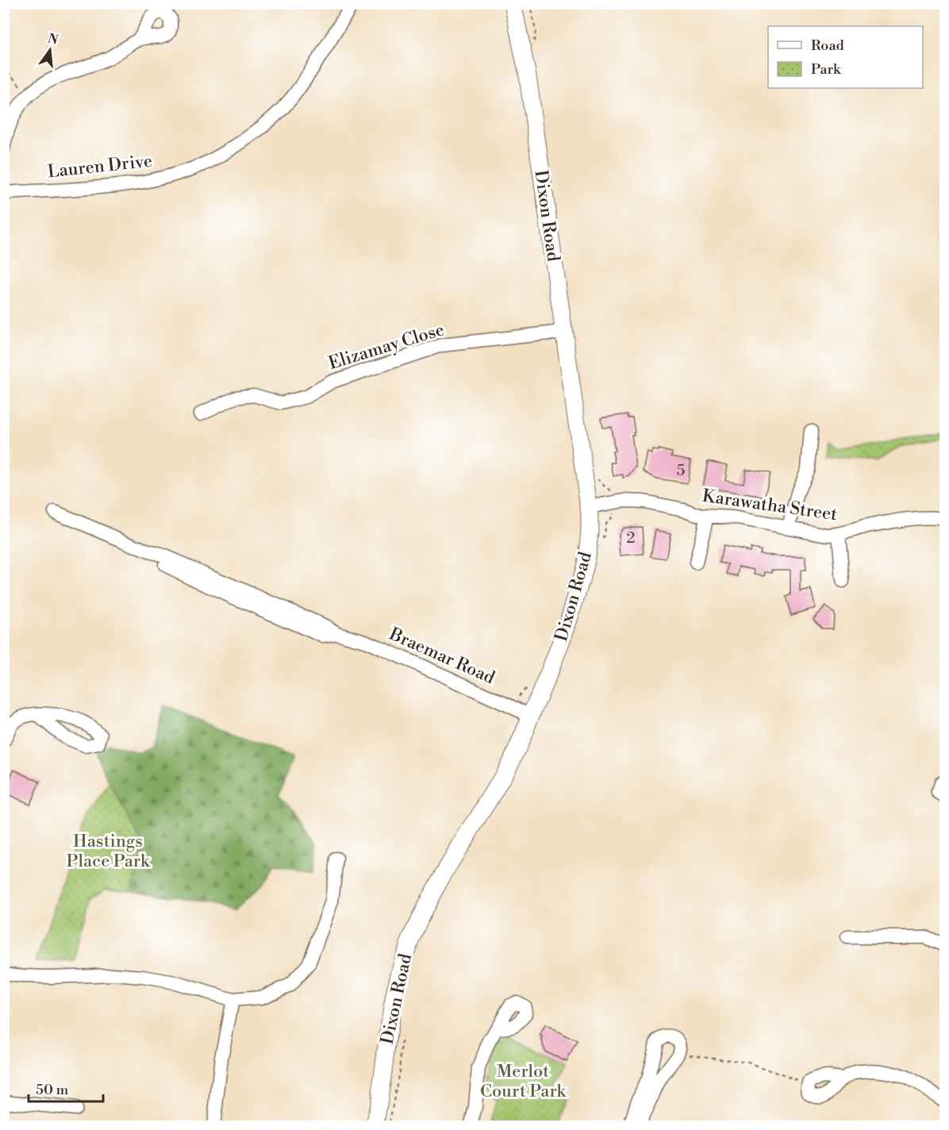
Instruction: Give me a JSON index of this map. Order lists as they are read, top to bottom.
{
  "streets": {
    "main road": ["Dixon Road"],
    "street": [
      "Lauren Drive",
      "Elizamay Close",
      "Karawatha Street",
      "Braemar Road"
    ]
  },
  "crossings": [
    ["Dixon Road", "Elizamay Close"],
    ["Dixon Road", "Karawatha Street"],
    ["Dixon Road", "Braemar Road"]
  ],
  "parks": ["Hastings Place Park", "Merlot Court Park"],
  "house_numbers": ["5", "2"],
  "legend": ["Road", "Park"],
  "scale_bar": "50 m",
  "north": "top"
}
